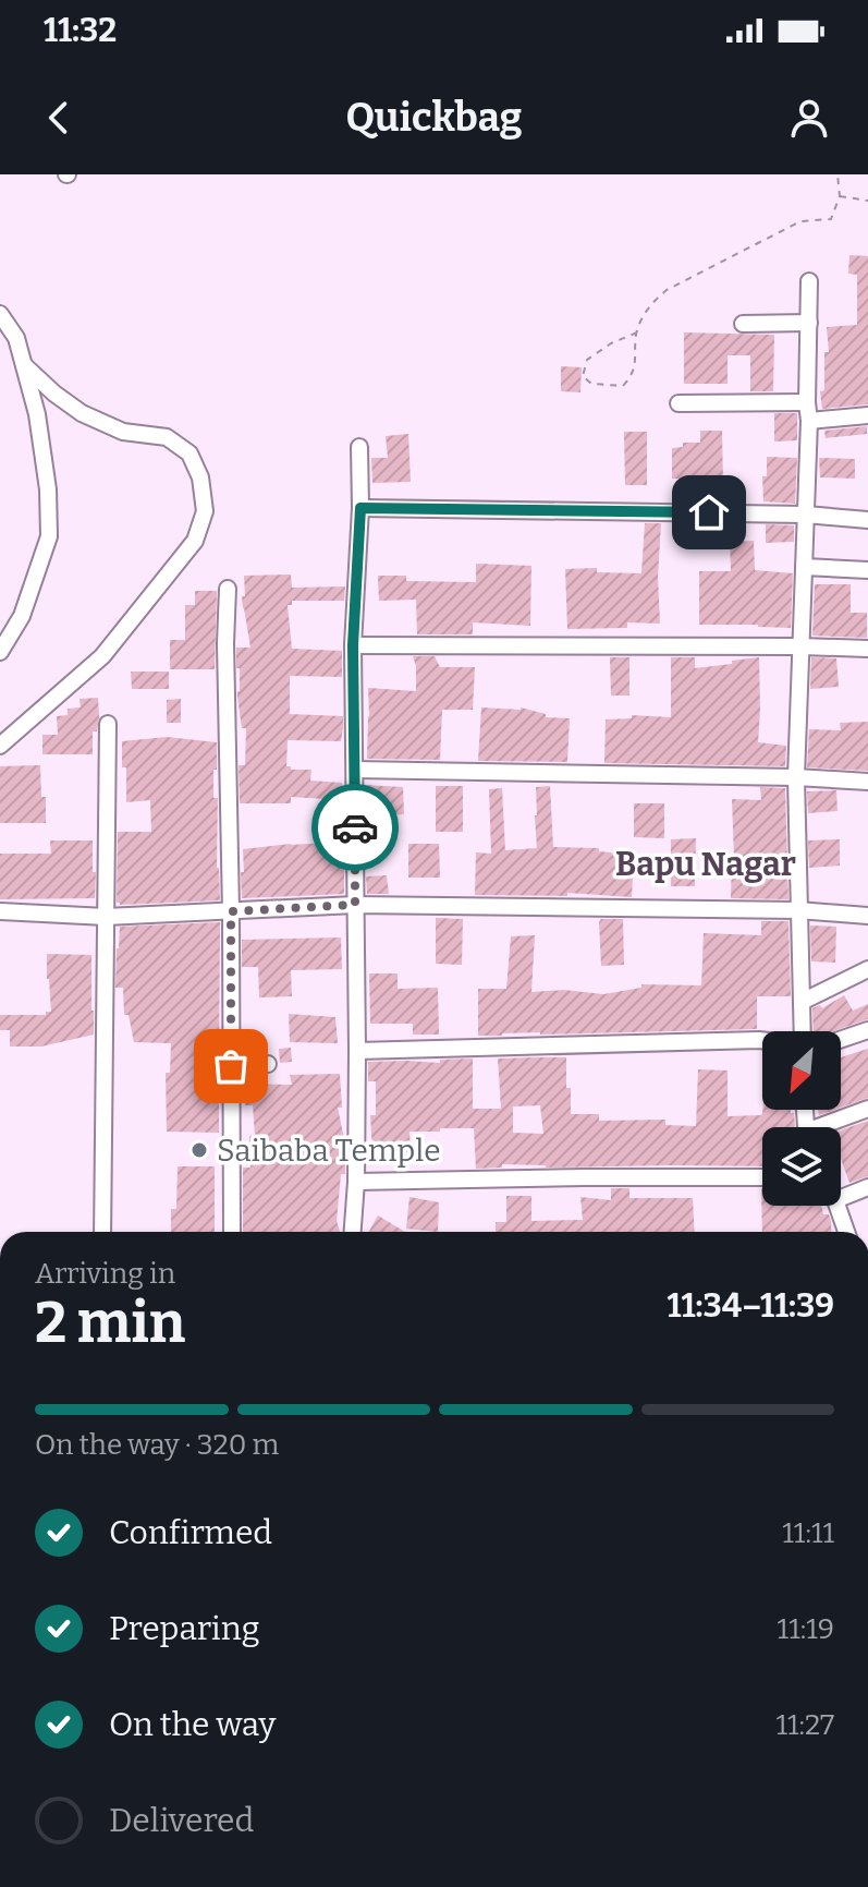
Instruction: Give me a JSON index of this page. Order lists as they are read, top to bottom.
{
  "districts": ["Bapu Nagar"],
  "places": ["Saibaba Temple"],
  "north": "bottom left",
  "page": {
    "status": "11:32",
    "header": "Quickbag",
    "heading": ["2 min", "Arriving in", "11:34–11:39"],
    "bar": "On the way · 320 m",
    "list": [
      ["Confirmed", "11:11"],
      ["Preparing", "11:19"],
      ["On the way", "11:27"],
      "Delivered"
    ]
  }
}
